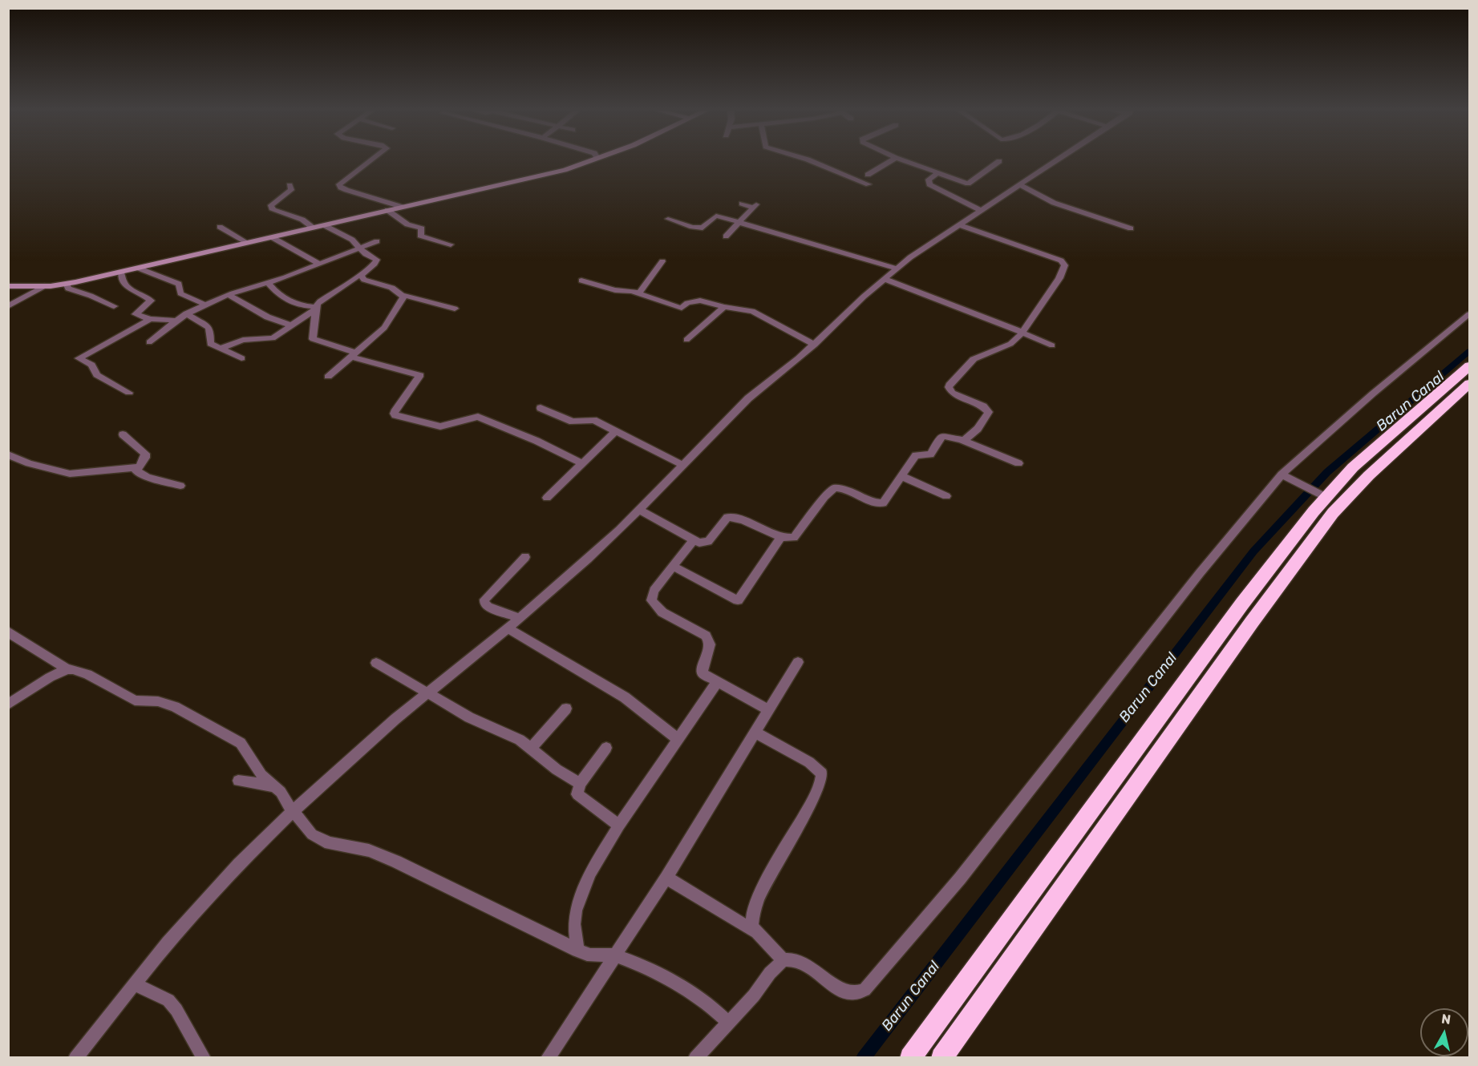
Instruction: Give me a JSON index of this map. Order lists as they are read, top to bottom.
{
  "water": ["Barun Canal"],
  "north": "top"
}
